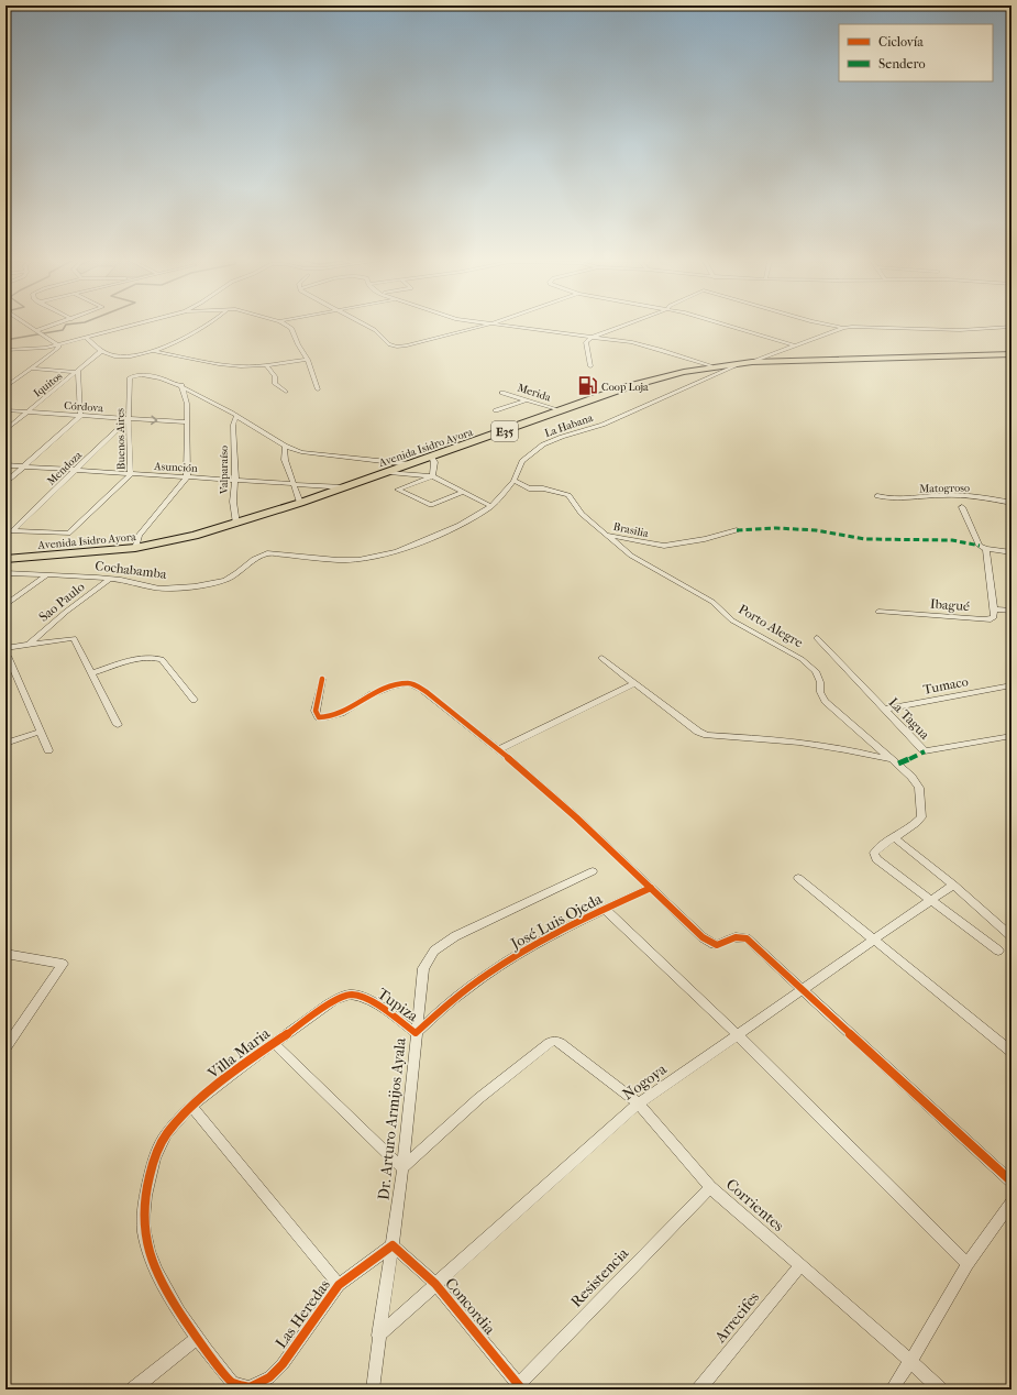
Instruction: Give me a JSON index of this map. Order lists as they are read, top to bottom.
{
  "streets": {
    "main road": ["E35", "Avenida Isidro Ayora"],
    "street": [
      "Iquitos",
      "Merida",
      "Córdova",
      "La Habana",
      "Buenos Aires",
      "Asunción",
      "Mendoza",
      "Valparaíso",
      "Matogroso",
      "Brasilia",
      "Cochabamba",
      "Sao Paulo",
      "Ibagué",
      "Porto Alegre",
      "Tumaco",
      "La Tagua",
      "José Luis Ojeda",
      "Tupiza",
      "Villa Maria",
      "Nogoya",
      "Dr. Arturo Armijos Ayala",
      "Corrientes",
      "Resistencia",
      "Concordia",
      "Las Heredas",
      "Arrecifes"
    ]
  },
  "crossings": [
    ["Iquitos", "Córdova"],
    ["Merida", "Avenida Isidro Ayora"],
    ["Córdova", "Buenos Aires"],
    ["Córdova", "Mendoza"],
    ["La Habana", "Avenida Isidro Ayora"],
    ["La Habana", "Brasilia"],
    ["La Habana", "Cochabamba"],
    ["Buenos Aires", "Asunción"],
    ["Buenos Aires", "Mendoza"],
    ["Avenida Isidro Ayora", "Asunción"],
    ["Avenida Isidro Ayora", "Valparaíso"],
    ["Asunción", "Mendoza"],
    ["Asunción", "Valparaíso"],
    ["Brasilia", "Porto Alegre"],
    ["Cochabamba", "Sao Paulo"],
    ["Tumaco", "La Tagua"],
    ["José Luis Ojeda", "Tupiza"],
    ["José Luis Ojeda", "Dr. Arturo Armijos Ayala"],
    ["Tupiza", "Villa Maria"],
    ["Tupiza", "Dr. Arturo Armijos Ayala"],
    ["Villa Maria", "Las Heredas"],
    ["Nogoya", "Dr. Arturo Armijos Ayala"],
    ["Nogoya", "Corrientes"],
    ["Nogoya", "Concordia"],
    ["Dr. Arturo Armijos Ayala", "Corrientes"],
    ["Dr. Arturo Armijos Ayala", "Concordia"],
    ["Dr. Arturo Armijos Ayala", "Las Heredas"],
    ["Corrientes", "Resistencia"],
    ["Corrientes", "Arrecifes"],
    ["Resistencia", "Concordia"],
    ["Concordia", "Las Heredas"]
  ],
  "places": {
    "fuel station": ["Coop Loja"]
  },
  "legend": ["Ciclovía", "Sendero"]
}
